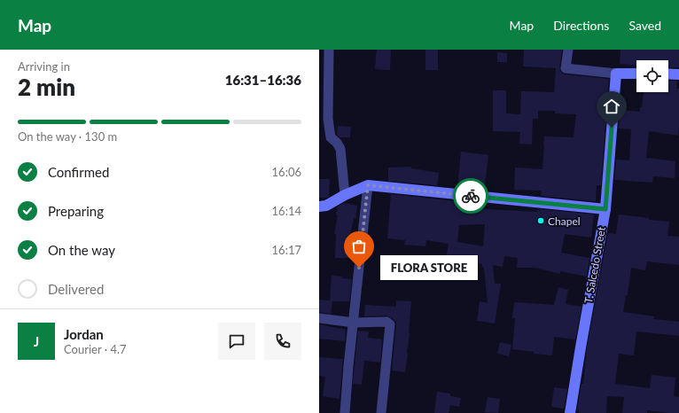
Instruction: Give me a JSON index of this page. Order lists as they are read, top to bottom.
{
  "streets": {
    "street": ["T. Salcedo Street"]
  },
  "places": ["Chapel", "FLORA STORE"],
  "page": {
    "header": "Map",
    "nav": ["Map", "Directions", "Saved"],
    "heading": ["2 min", "Arriving in", "16:31–16:36"],
    "panel": ["Jordan", "Courier · 4.7"],
    "bar": "On the way · 130 m",
    "list": [
      ["Confirmed", "16:06"],
      ["Preparing", "16:14"],
      ["On the way", "16:17"],
      "Delivered"
    ],
    "bubble": "FLORA STORE",
    "round": "J"
  }
}
